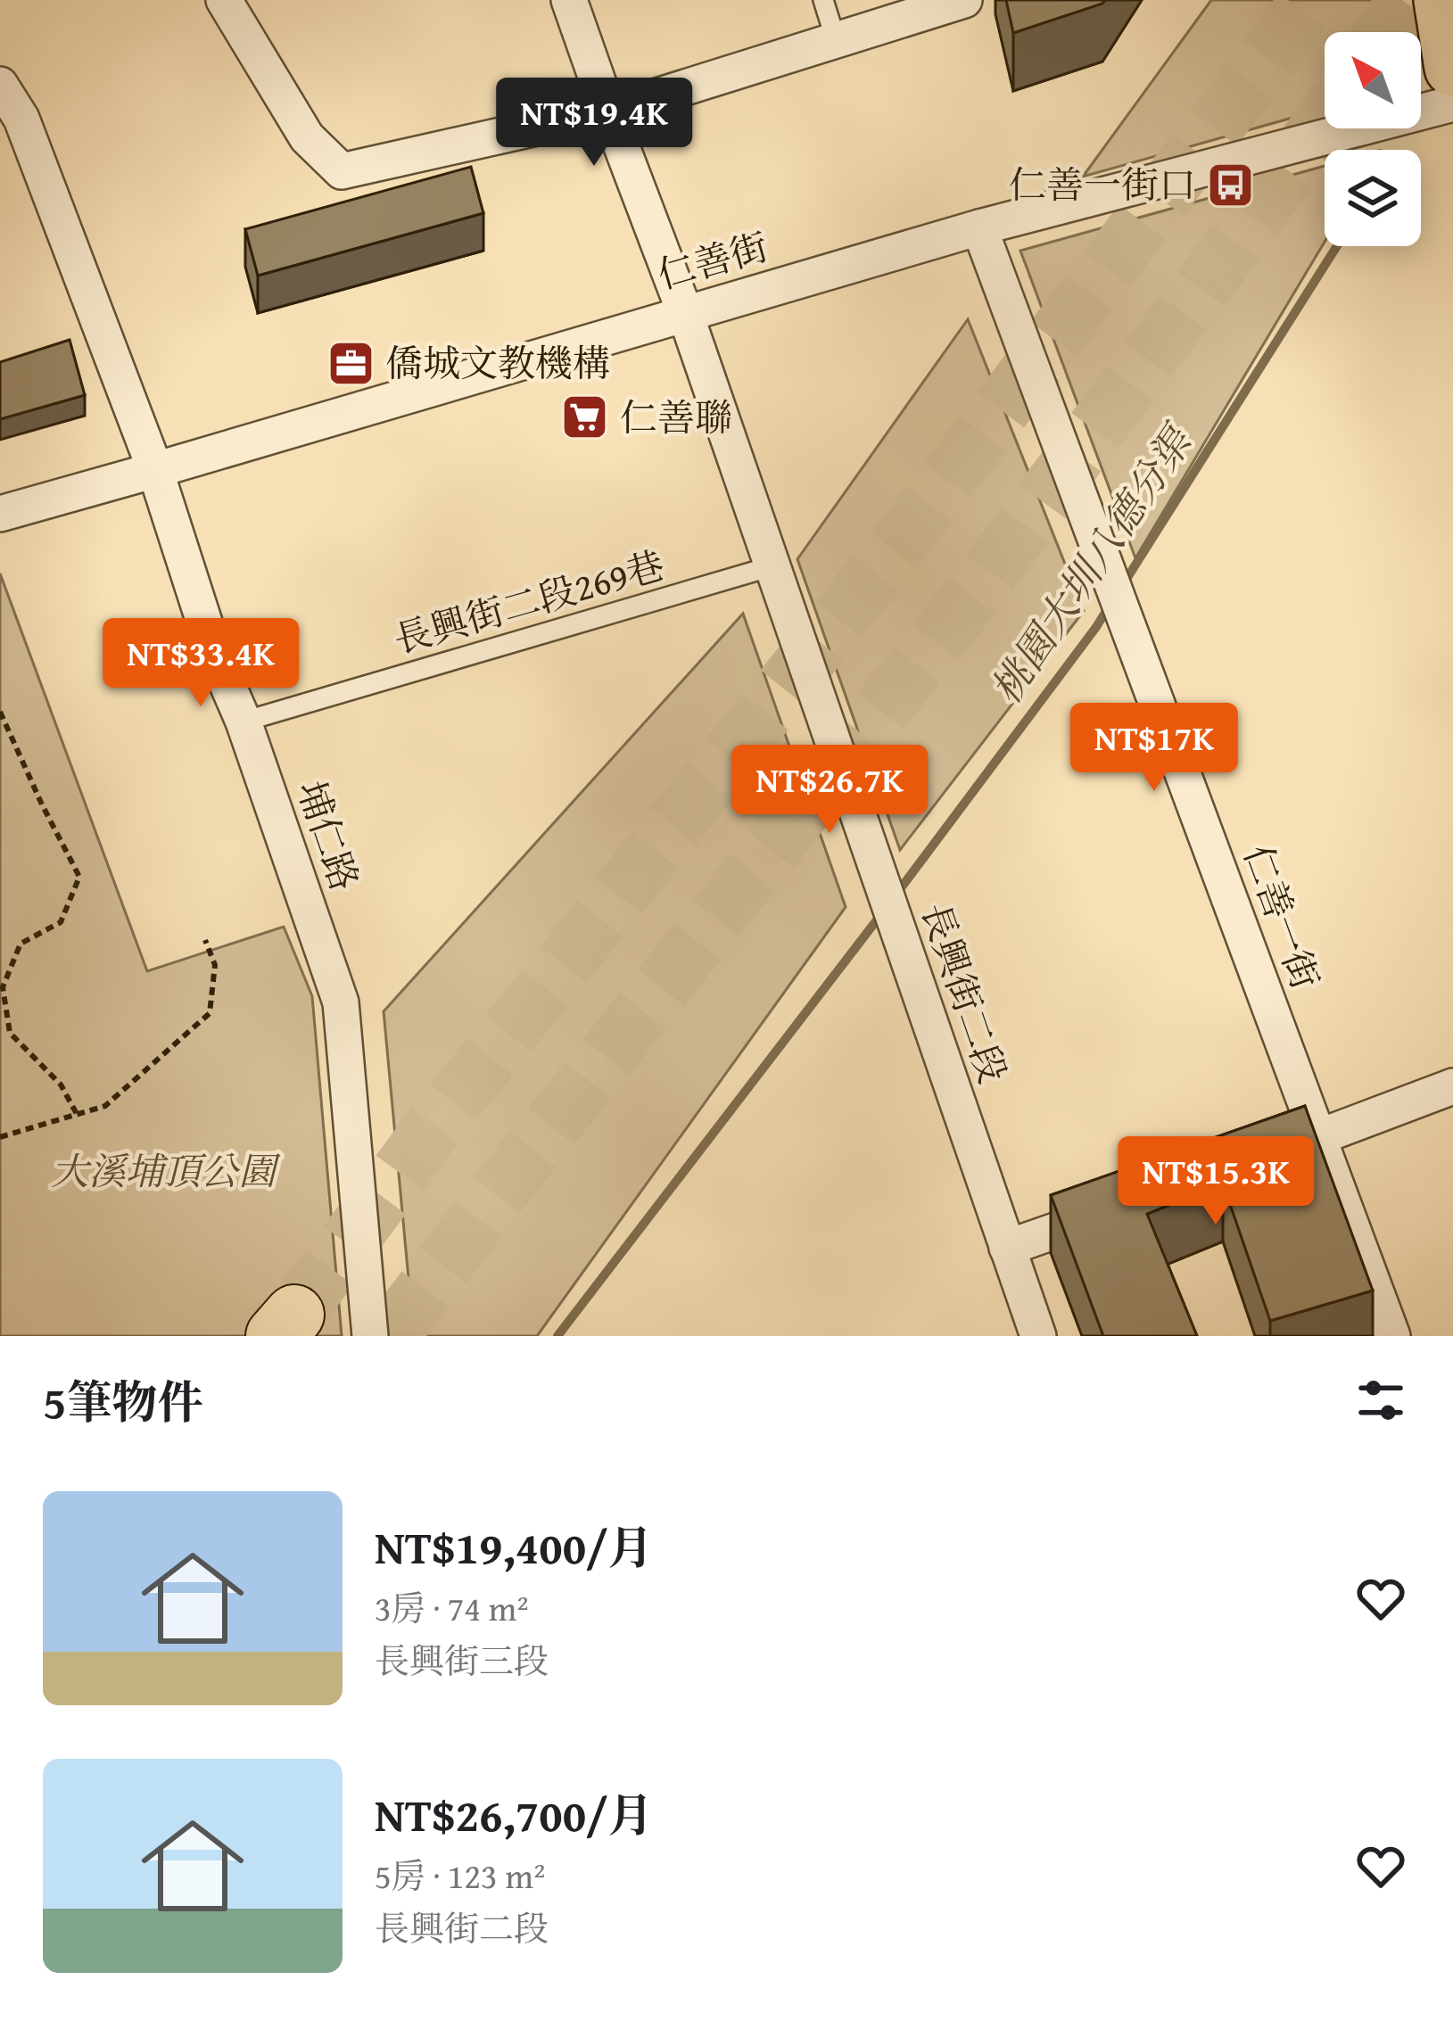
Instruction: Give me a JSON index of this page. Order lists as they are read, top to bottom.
{
  "streets": {
    "street": [
      "仁善街",
      "埔仁路",
      "仁善一街",
      "長興街二段"
    ],
    "lane": ["長興街二段269巷"]
  },
  "crossings": [
    ["仁善街", "埔仁路"],
    ["仁善街", "仁善一街"],
    ["仁善街", "長興街二段"],
    ["長興街二段269巷", "埔仁路"],
    ["長興街二段269巷", "長興街二段"]
  ],
  "water": ["桃園大圳八德分渠"],
  "parks": ["大溪埔頂公園"],
  "places": {
    "bus stop": ["仁善一街口"],
    "office": ["僑城文教機構"],
    "supermarket": ["仁善聯"]
  },
  "north": "top left",
  "page": {
    "price": [
      "NT$19.4K",
      "NT$33.4K",
      "NT$17K",
      "NT$26.7K",
      "NT$15.3K"
    ],
    "heading": "5筆物件",
    "list": [
      {
        "name": "NT$19,400/月",
        "note": "3房 · 74 m² · 長興街三段"
      },
      {
        "name": "NT$26,700/月",
        "note": "5房 · 123 m² · 長興街二段"
      }
    ]
  }
}
